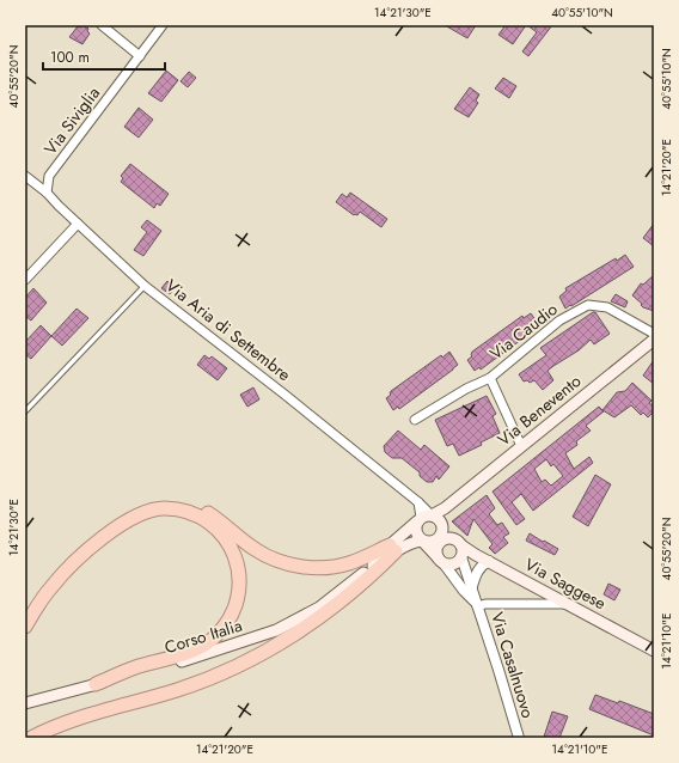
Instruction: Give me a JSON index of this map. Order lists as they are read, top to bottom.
{
  "streets": {
    "main road": ["Via Benevento", "Via Saggese", "Corso Italia"],
    "street": [
      "Via Siviglia",
      "Via Aria di Settembre",
      "Via Caudio",
      "Via Casalnuovo"
    ]
  },
  "crossings": [
    ["Via Siviglia", "Via Aria di Settembre"],
    ["Via Aria di Settembre", "Via Benevento"],
    ["Via Caudio", "Via Benevento"],
    ["Via Saggese", "Via Casalnuovo"]
  ],
  "scale_bar": "100 m",
  "coordinates": [
    "14°21'30\"E",
    "40°55'10\"N",
    "40°55'20\"N",
    "14°21'20\"E",
    "14°21'10\"E"
  ]
}
